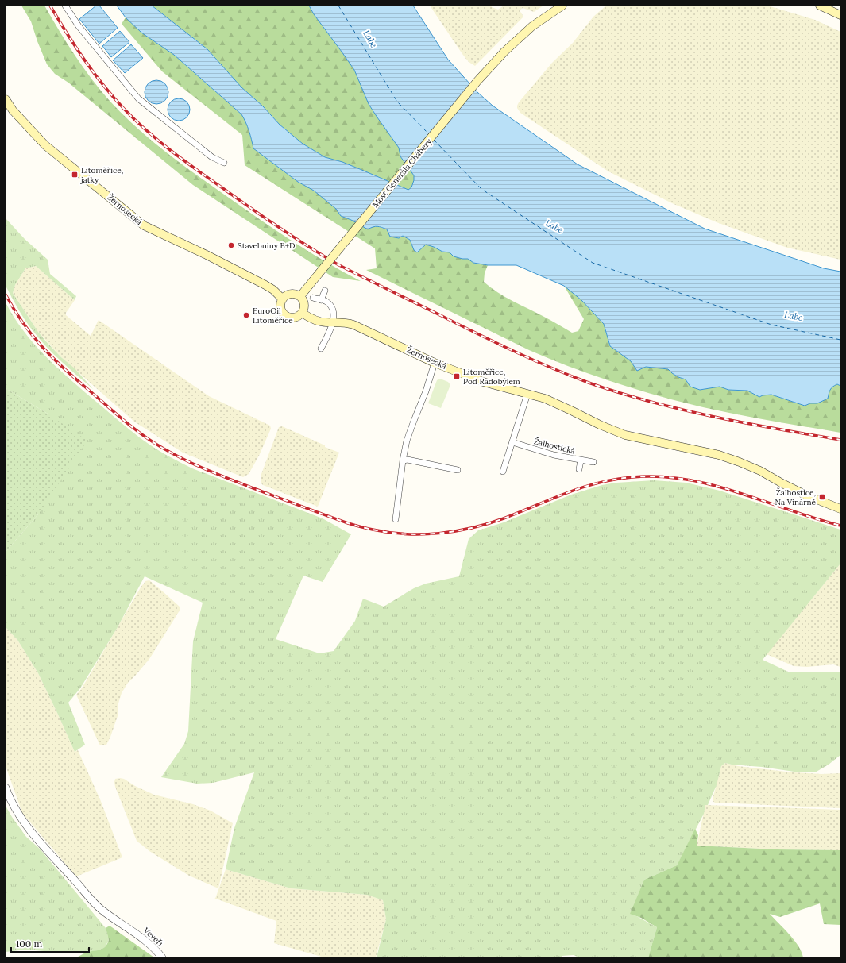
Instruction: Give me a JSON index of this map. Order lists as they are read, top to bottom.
{
  "streets": {
    "main road": ["Most Generála Chábery", "Žernosecká"],
    "street": ["Žalhostická", "Veveří"]
  },
  "crossings": [
    ["Most Generála Chábery", "Žernosecká"]
  ],
  "water": ["Labe"],
  "places": {
    "transit": ["Litoměřice, jatky", "Litoměřice, Pod Radobýlem", "Žalhostice, Na Vinárně"],
    "other": ["Stavebniny B+D", "EuroOil Litoměřice"]
  },
  "scale_bar": "100 m"
}
